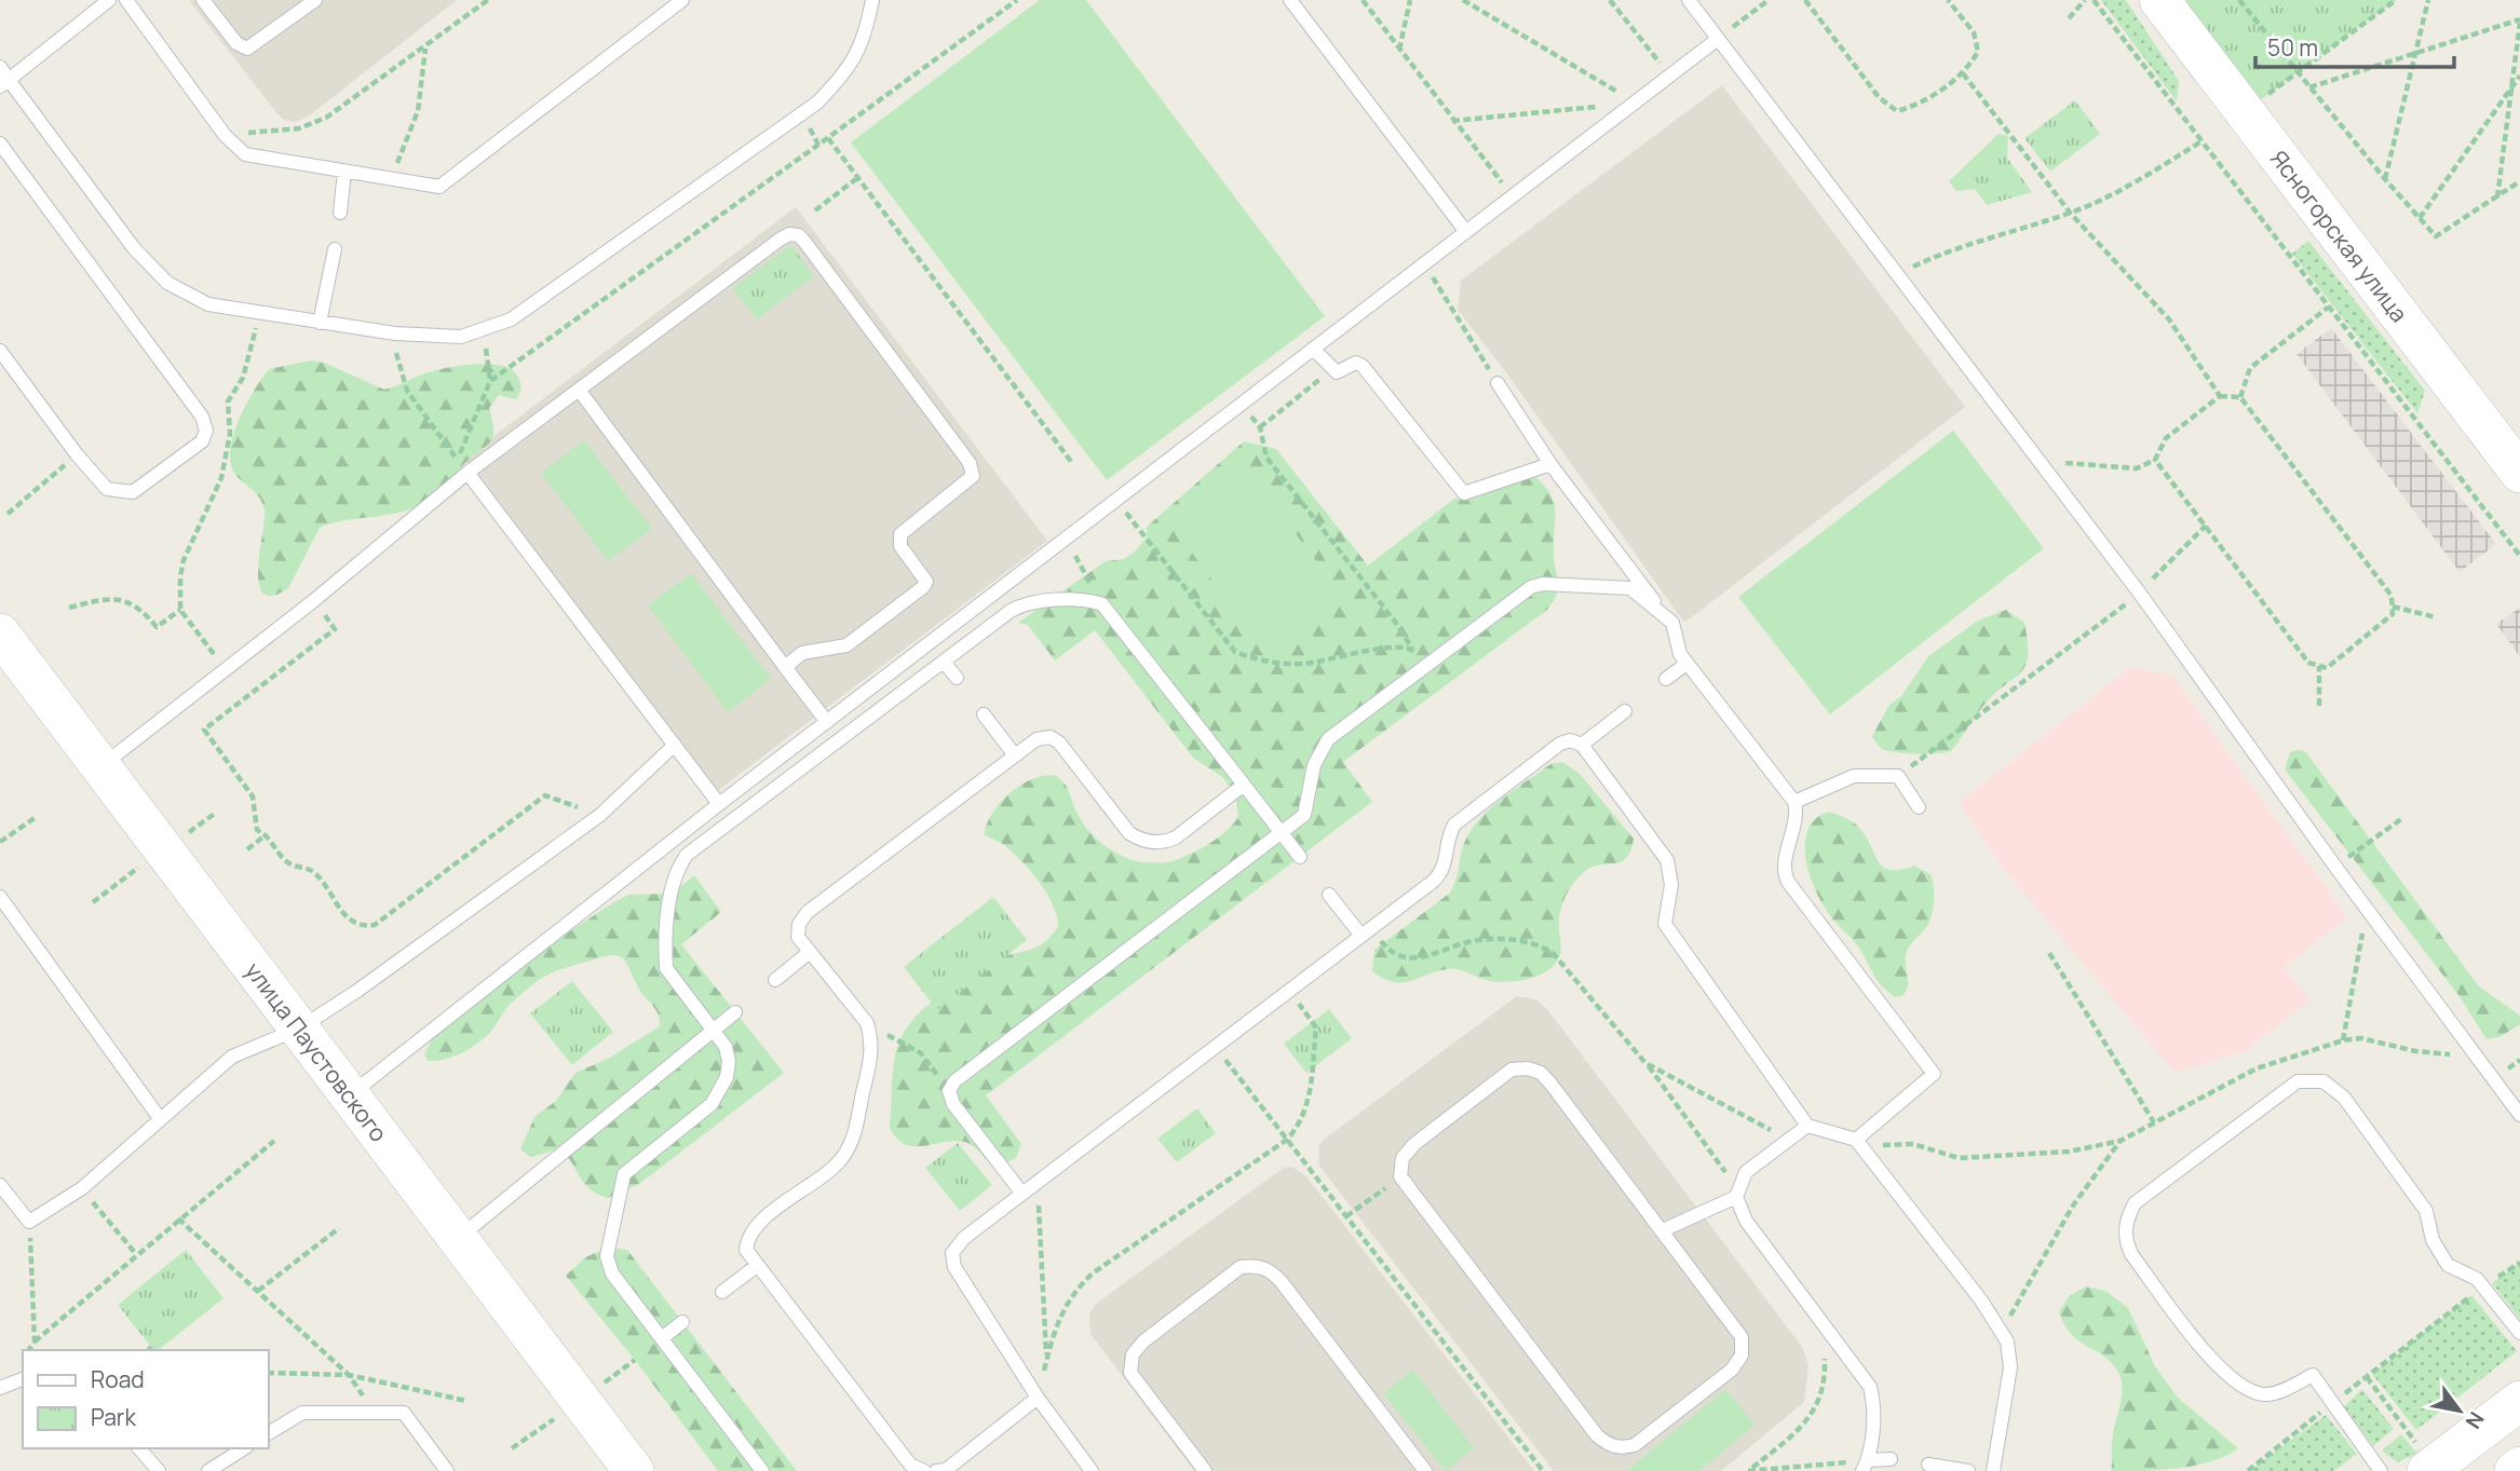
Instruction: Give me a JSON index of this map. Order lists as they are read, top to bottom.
{
  "streets": {
    "main road": ["Ясногорская улица", "улица Паустовского"]
  },
  "legend": ["Road", "Park"],
  "scale_bar": "50 m",
  "north": "bottom right"
}
